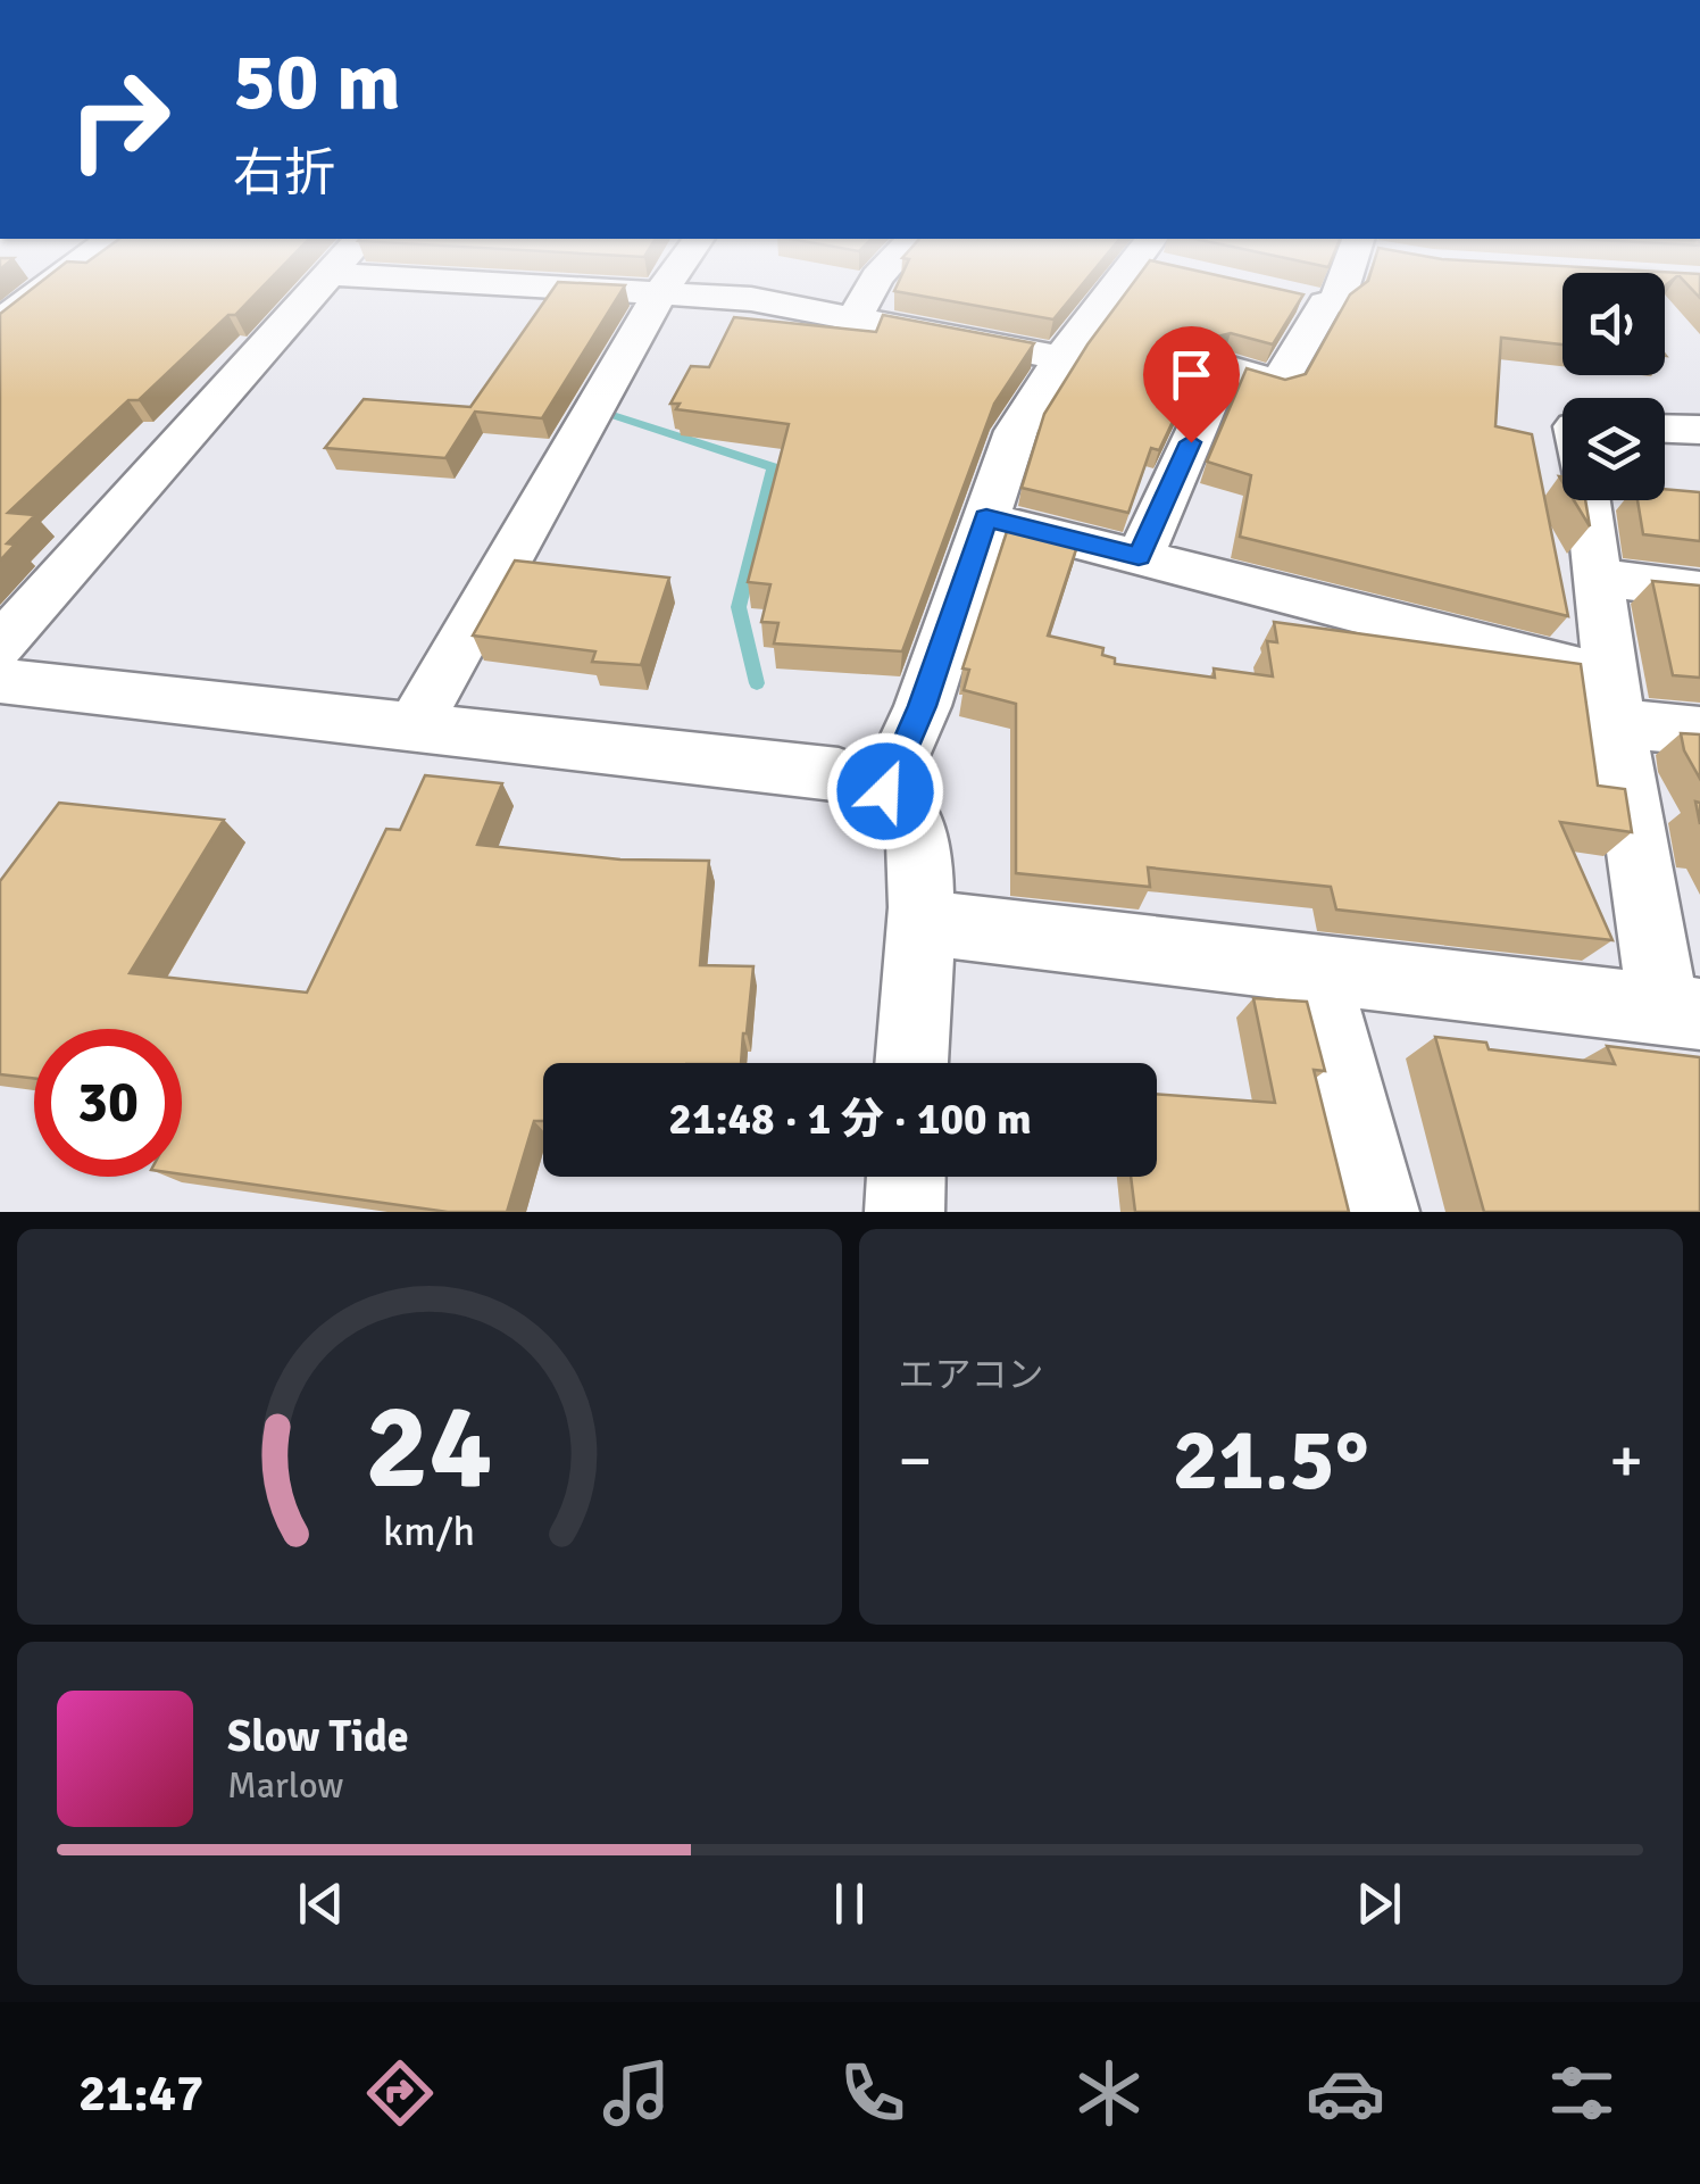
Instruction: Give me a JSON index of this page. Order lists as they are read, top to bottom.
{
  "page": {
    "turn": ["50 m", "右折"],
    "limit": "30",
    "trip": "21:48 · 1 分 · 100 m",
    "tile": "エアコン",
    "heat": ["−", "21.5°", "+"],
    "song": ["Slow Tide", "Marlow"],
    "tabs": "21:47",
    "gauge": ["24", "km/h"]
  }
}
